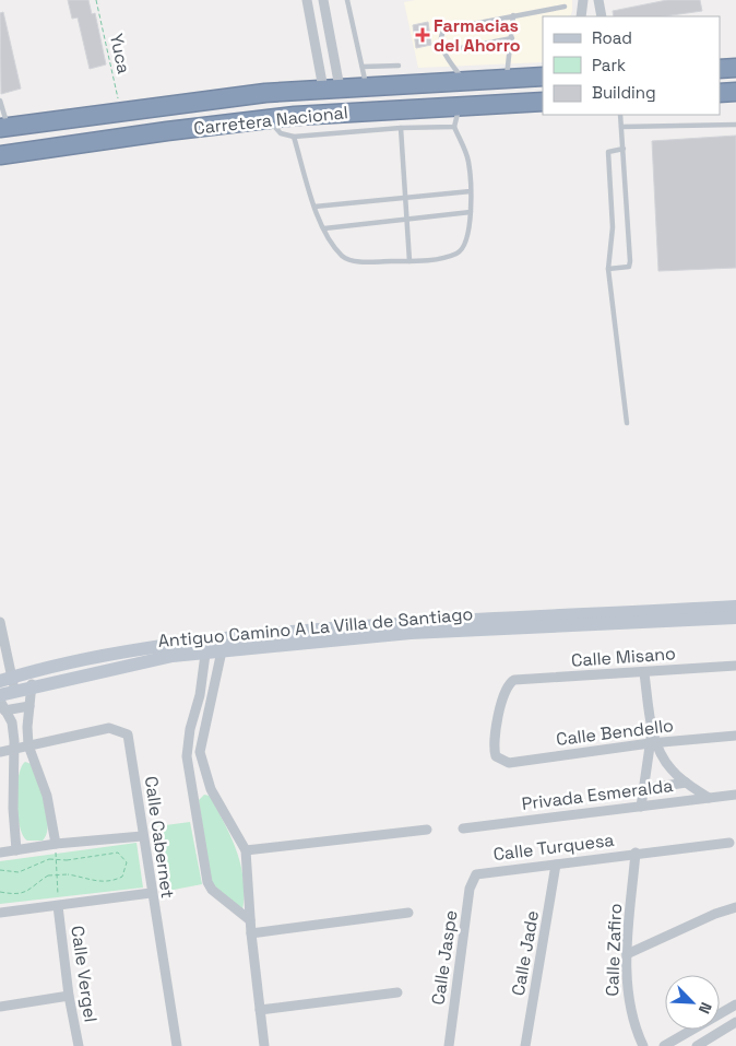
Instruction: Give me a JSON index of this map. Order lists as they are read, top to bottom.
{
  "streets": {
    "highway": ["Carretera Nacional"],
    "street": [
      "Antiguo Camino A La Villa de Santiago",
      "Calle Misano",
      "Calle Bendello",
      "Privada Esmeralda",
      "Calle Cabernet",
      "Calle Turquesa",
      "Calle Zafiro",
      "Calle Jade",
      "Calle Jaspe",
      "Calle Vergel"
    ],
    "path": ["Yuca"]
  },
  "crossings": [
    ["Yuca", "Carretera Nacional"],
    ["Calle Misano", "Calle Bendello"],
    ["Calle Turquesa", "Calle Zafiro"],
    ["Calle Turquesa", "Calle Jade"],
    ["Calle Turquesa", "Calle Jaspe"]
  ],
  "places": {
    "health": ["Farmacias del Ahorro"]
  },
  "legend": ["Road", "Park", "Building"],
  "north": "bottom right"
}
